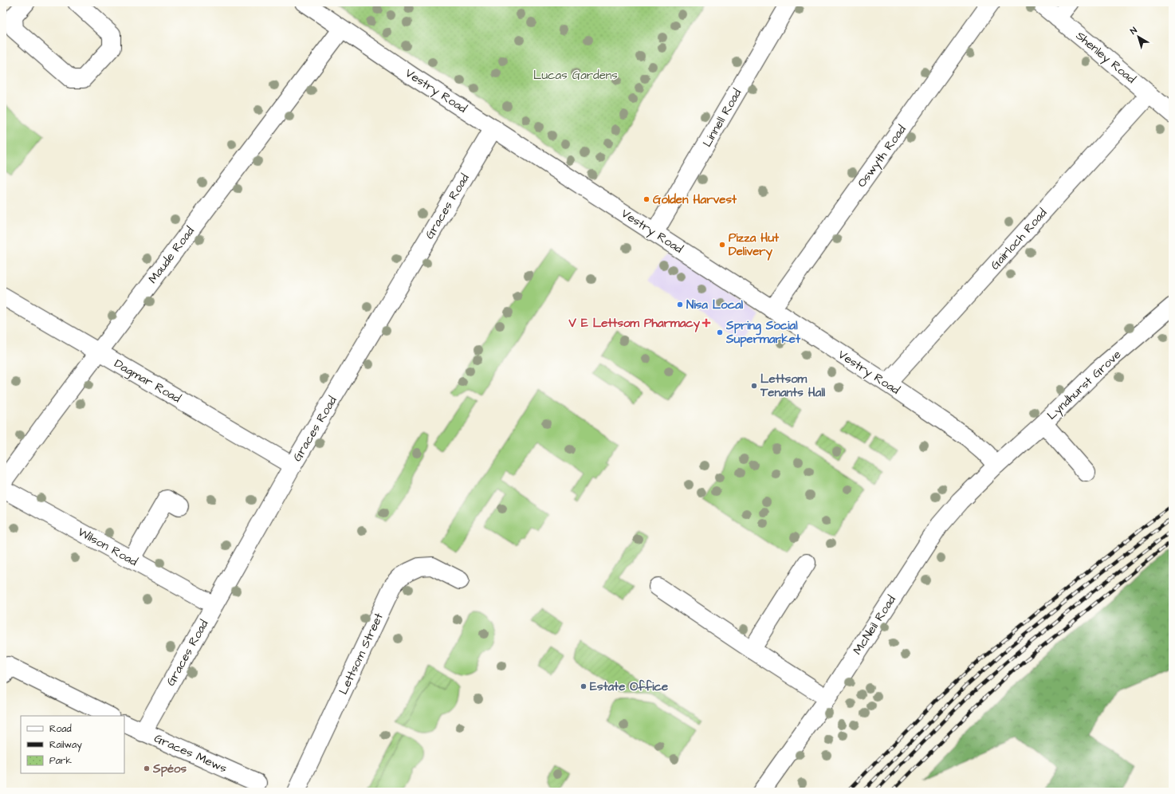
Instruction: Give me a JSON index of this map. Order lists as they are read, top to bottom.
{
  "streets": {
    "street": [
      "Shenley Road",
      "Vestry Road",
      "Linnell Road",
      "Oswyth Road",
      "Graces Road",
      "Gairloch Road",
      "Maude Road",
      "Dagmar Road",
      "Lyndhurst Grove",
      "Wilson Road",
      "McNeil Road",
      "Lettsom Street",
      "Graces Mews"
    ]
  },
  "crossings": [
    ["Shenley Road", "Gairloch Road"],
    ["Vestry Road", "Linnell Road"],
    ["Vestry Road", "Oswyth Road"],
    ["Vestry Road", "Graces Road"],
    ["Vestry Road", "Gairloch Road"],
    ["Vestry Road", "Maude Road"],
    ["Vestry Road", "Lyndhurst Grove"],
    ["Vestry Road", "McNeil Road"],
    ["Graces Road", "Dagmar Road"],
    ["Graces Road", "Wilson Road"],
    ["Graces Road", "Graces Mews"],
    ["Maude Road", "Dagmar Road"],
    ["Lyndhurst Grove", "McNeil Road"]
  ],
  "parks": ["Lucas Gardens"],
  "places": {
    "other": [
      "Golden Harvest",
      "Pizza Hut Delivery",
      "Nisa Local",
      "Spring Social Supermarket",
      "Lettsom Tenants Hall",
      "Estate Office",
      "Spéos"
    ],
    "health": ["V E Lettsom Pharmacy"]
  },
  "legend": ["Road", "Railway", "Park"],
  "north": "top left"
}
